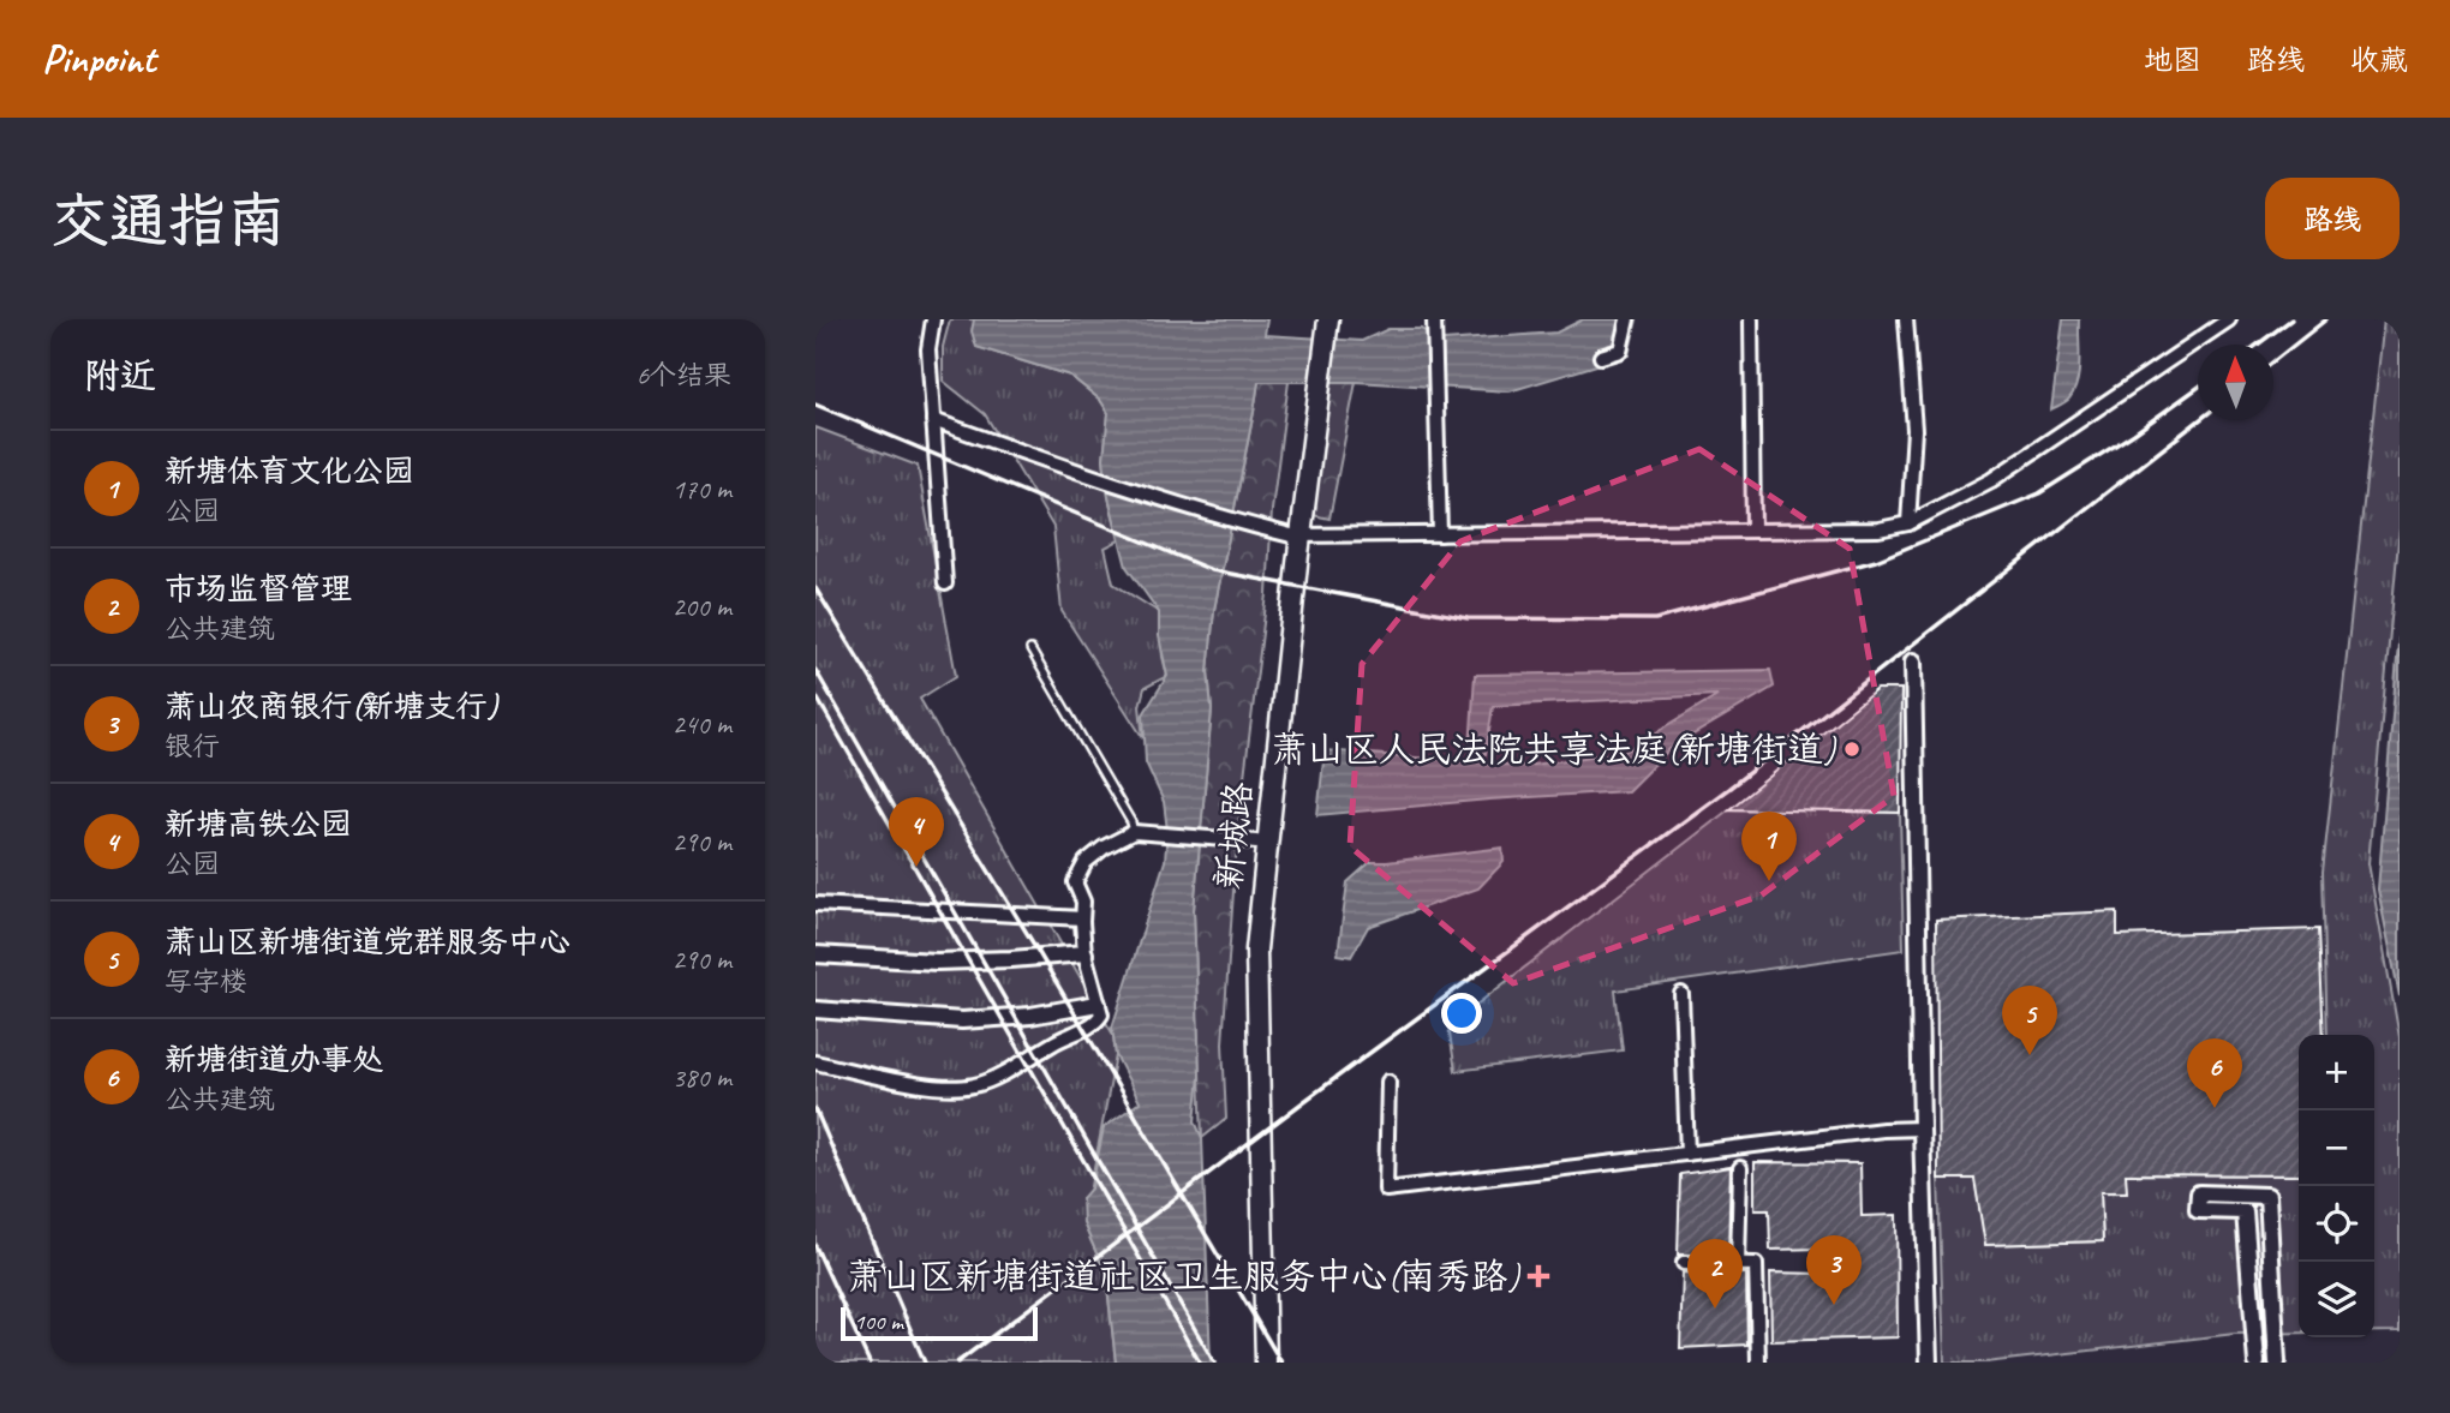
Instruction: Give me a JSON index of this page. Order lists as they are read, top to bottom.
{
  "streets": {
    "main road": ["新城路"]
  },
  "places": {
    "other": ["萧山区人民法院共享法庭(新塘街道)"],
    "health": ["萧山区新塘街道社区卫生服务中心(南秀路)"]
  },
  "scale_bar": "100 m",
  "north": "top",
  "page": {
    "header": "Pinpoint",
    "nav": ["地图", "路线", "收藏"],
    "buttons": "路线",
    "title": "交通指南",
    "heading": ["附近", "6个结果"],
    "list": [
      {
        "mark": "1",
        "name": "新塘体育文化公园",
        "note": "公园",
        "value": "170 m"
      },
      {
        "mark": "2",
        "name": "市场监督管理",
        "note": "公共建筑",
        "value": "200 m"
      },
      {
        "mark": "3",
        "name": "萧山农商银行(新塘支行)",
        "note": "银行",
        "value": "240 m"
      },
      {
        "mark": "4",
        "name": "新塘高铁公园",
        "note": "公园",
        "value": "290 m"
      },
      {
        "mark": "5",
        "name": "萧山区新塘街道党群服务中心",
        "note": "写字楼",
        "value": "290 m"
      },
      {
        "mark": "6",
        "name": "新塘街道办事处",
        "note": "公共建筑",
        "value": "380 m"
      }
    ],
    "pins": [
      "4",
      "1",
      "5",
      "6",
      "3",
      "2"
    ],
    "map_buttons": ["+", "−"],
    "scale": "100 m"
  }
}
